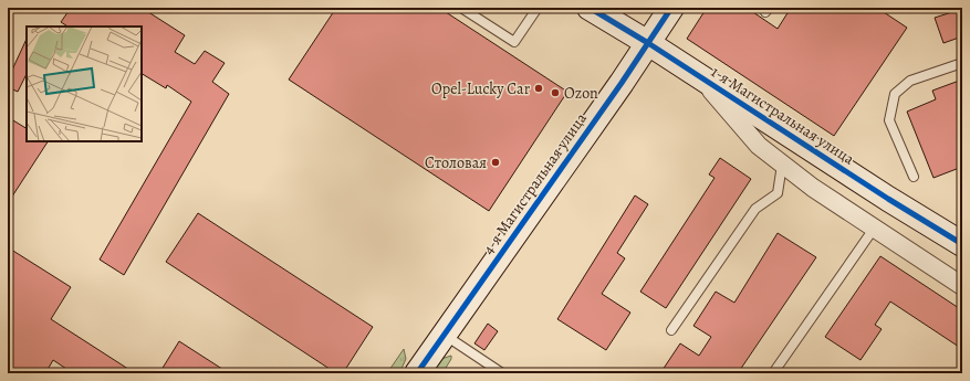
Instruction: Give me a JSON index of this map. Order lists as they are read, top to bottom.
{
  "streets": {
    "street": ["1-я Магистральная улица", "4-я Магистральная улица"]
  },
  "crossings": [
    ["1-я Магистральная улица", "4-я Магистральная улица"]
  ],
  "places": ["Opel-Lucky Car", "Ozon", "Столовая"]
}
